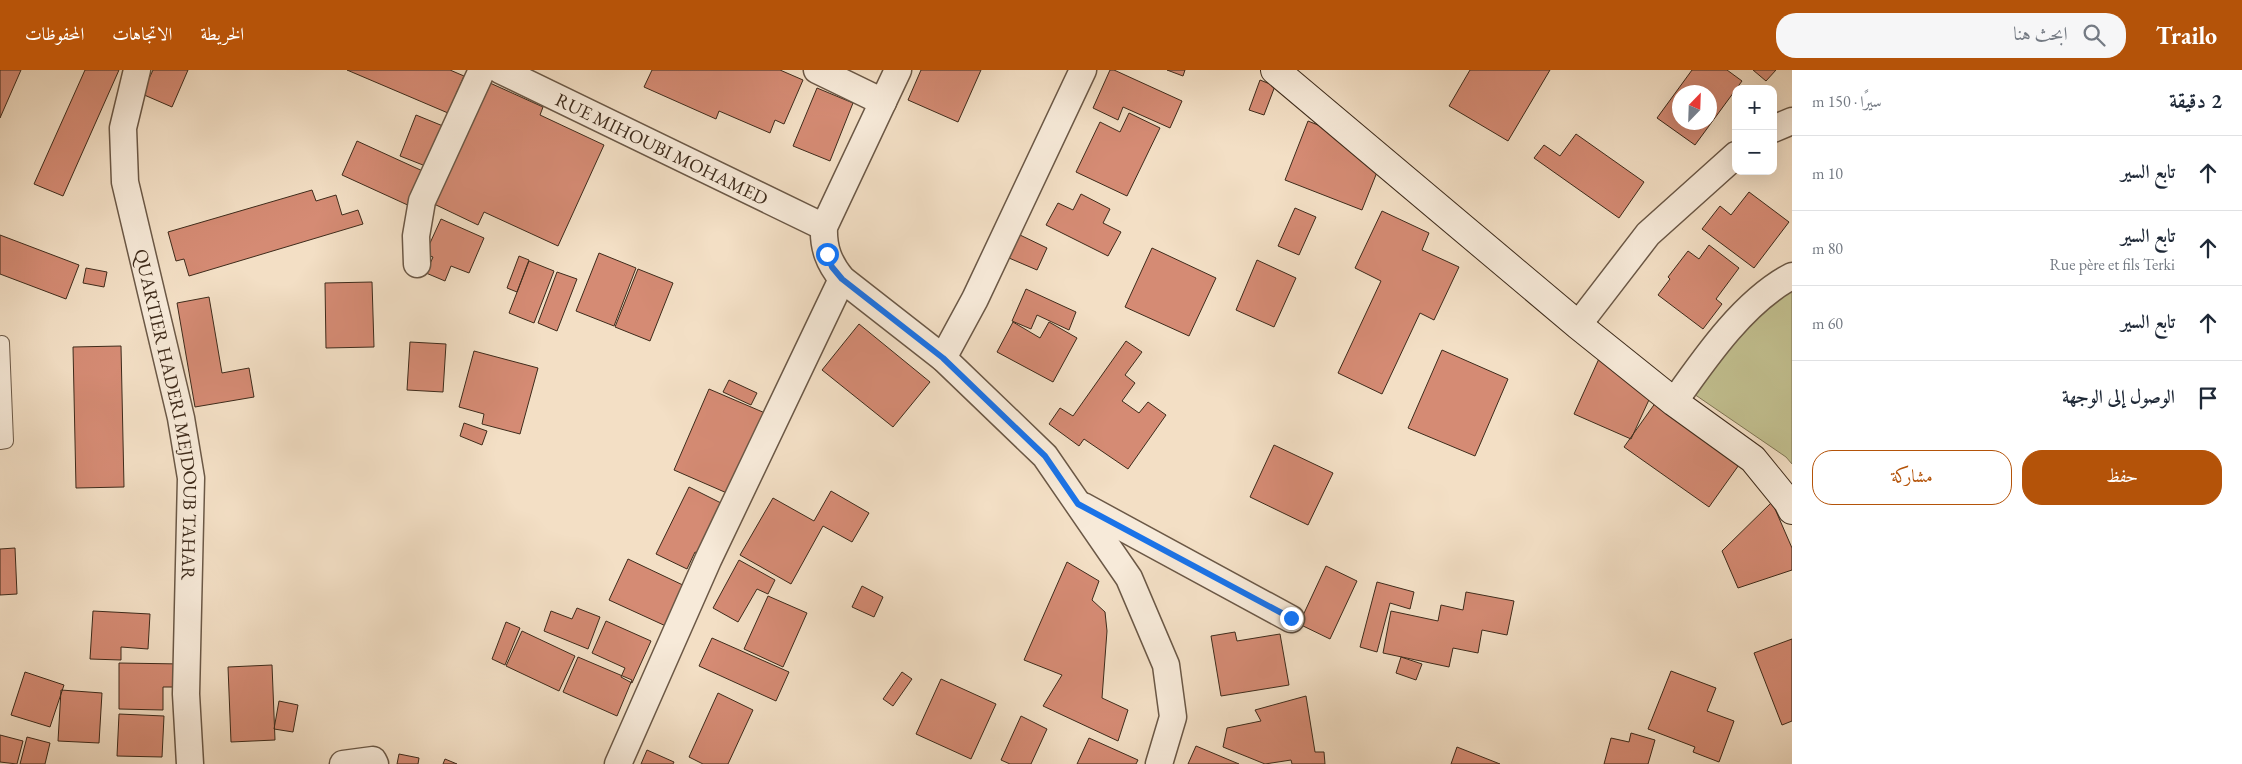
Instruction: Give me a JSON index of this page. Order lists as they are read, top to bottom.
{
  "streets": {
    "street": ["RUE MIHOUBI MOHAMED", "QUARTIER HADERI MEJDOUB TAHAR"]
  },
  "north": "top right",
  "page": {
    "header": "Trailo",
    "search": "ابحث هنا",
    "nav": ["الخريطة", "الاتجاهات", "المحفوظات"],
    "heading": ["2 دقيقة", "سيرًا · 150 m"],
    "map_buttons": ["+", "−"],
    "list": [
      ["تابع السير", "10 m"],
      ["تابع السير", "Rue père et fils Terki", "80 m"],
      ["تابع السير", "60 m"],
      "الوصول إلى الوجهة"
    ],
    "buttons": ["حفظ", "مشاركة"]
  }
}
